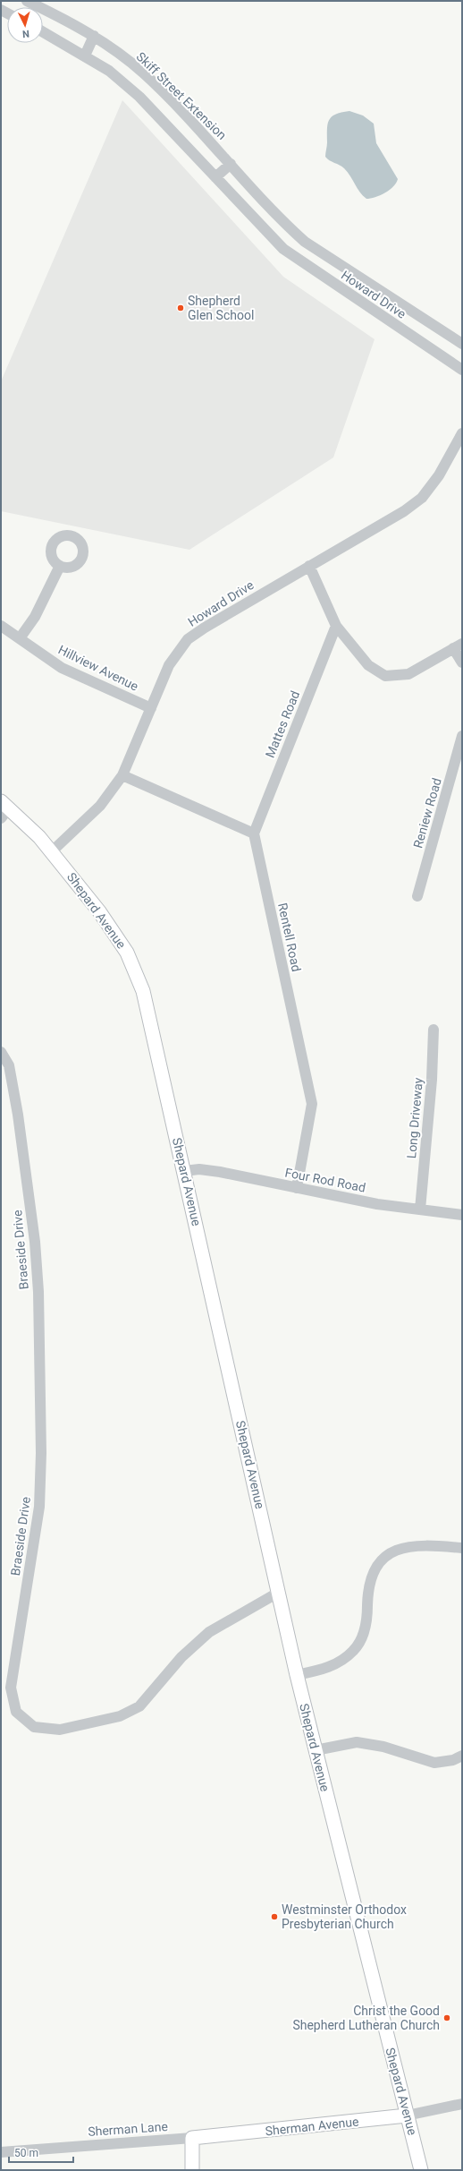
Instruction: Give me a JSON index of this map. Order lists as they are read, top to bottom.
{
  "streets": {
    "main road": ["Shepard Avenue", "Sherman Avenue"],
    "street": [
      "Skiff Street Extension",
      "Howard Drive",
      "Hillview Avenue",
      "Mattes Road",
      "Reniew Road",
      "Rentell Road",
      "Long Driveway",
      "Four Rod Road",
      "Braeside Drive",
      "Sherman Lane"
    ]
  },
  "crossings": [
    ["Skiff Street Extension", "Howard Drive"],
    ["Howard Drive", "Hillview Avenue"],
    ["Howard Drive", "Shepard Avenue"],
    ["Mattes Road", "Rentell Road"],
    ["Shepard Avenue", "Four Rod Road"],
    ["Shepard Avenue", "Braeside Drive"],
    ["Shepard Avenue", "Sherman Avenue"],
    ["Rentell Road", "Four Rod Road"],
    ["Long Driveway", "Four Rod Road"],
    ["Sherman Avenue", "Sherman Lane"]
  ],
  "places": ["Shepherd Glen School", "Westminster Orthodox Presbyterian Church", "Christ the Good Shepherd Lutheran Church"],
  "scale_bar": "50 m",
  "north": "bottom"
}
